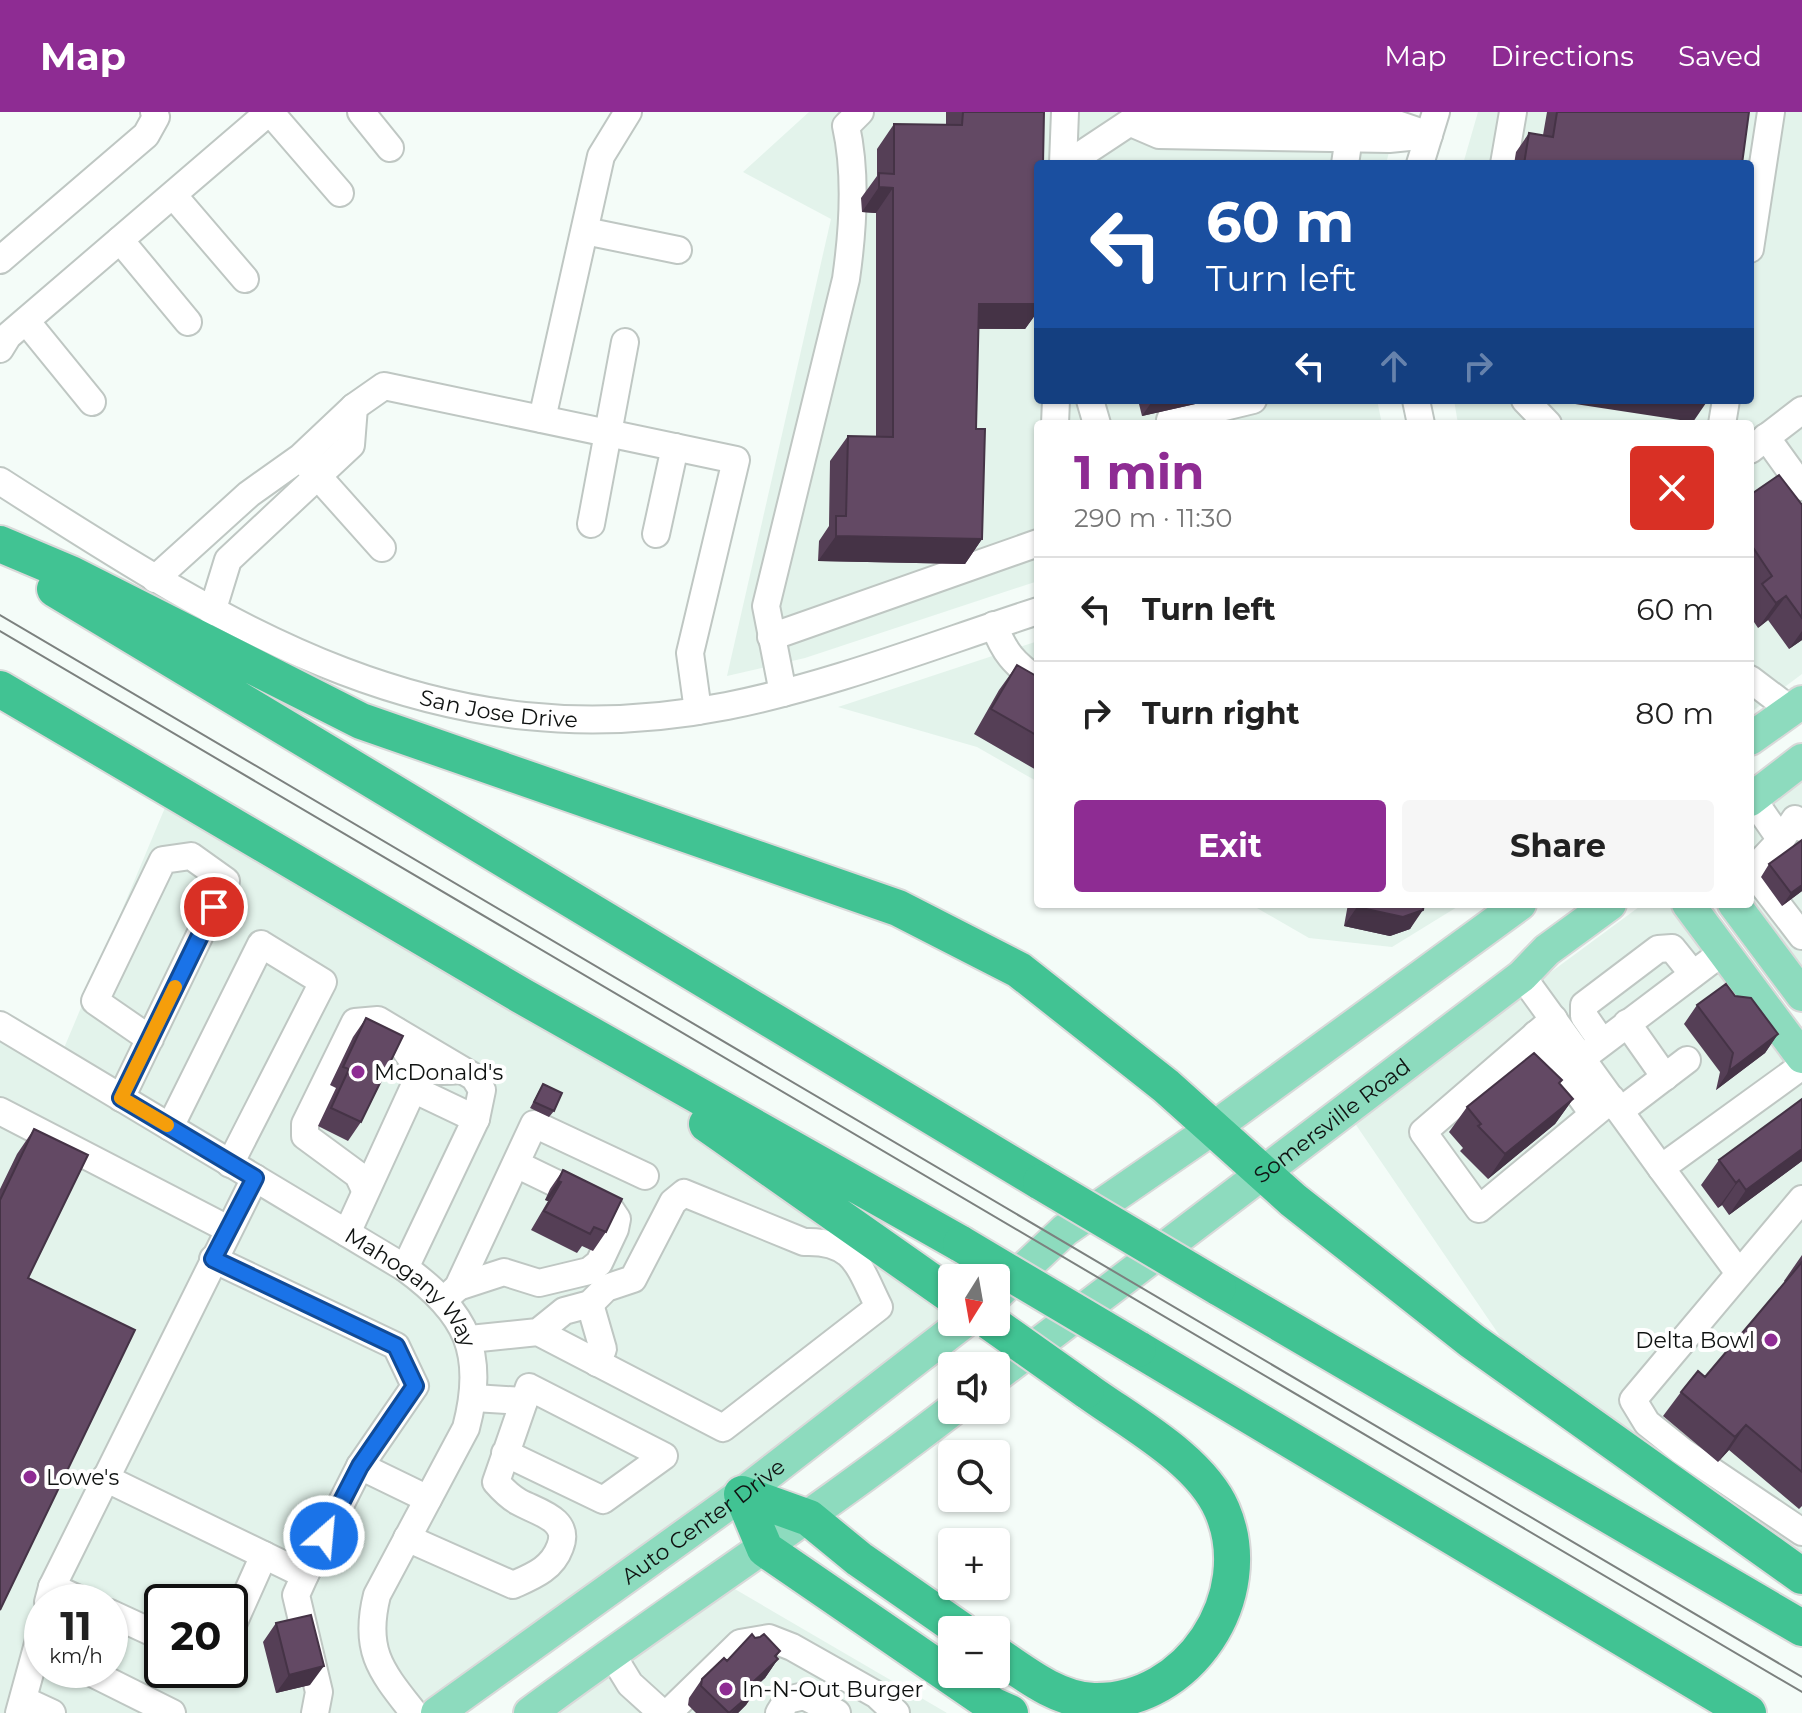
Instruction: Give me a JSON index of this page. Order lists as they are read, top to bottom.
{
  "streets": {
    "main road": ["Somersville Road", "Auto Center Drive"],
    "street": ["San Jose Drive", "Mahogany Way"]
  },
  "places": [
    "McDonald's",
    "Delta Bowl",
    "Lowe's",
    "In-N-Out Burger"
  ],
  "north": "bottom",
  "page": {
    "header": "Map",
    "nav": ["Map", "Directions", "Saved"],
    "turn": ["60 m", "Turn left"],
    "heading": ["1 min", "290 m · 11:30"],
    "list": [
      {
        "name": "Turn left",
        "value": "60 m"
      },
      {
        "name": "Turn right",
        "value": "80 m"
      }
    ],
    "buttons": ["Exit", "Share"],
    "map_buttons": ["+", "−"],
    "speed": "11 km/h",
    "limit": "20"
  }
}
